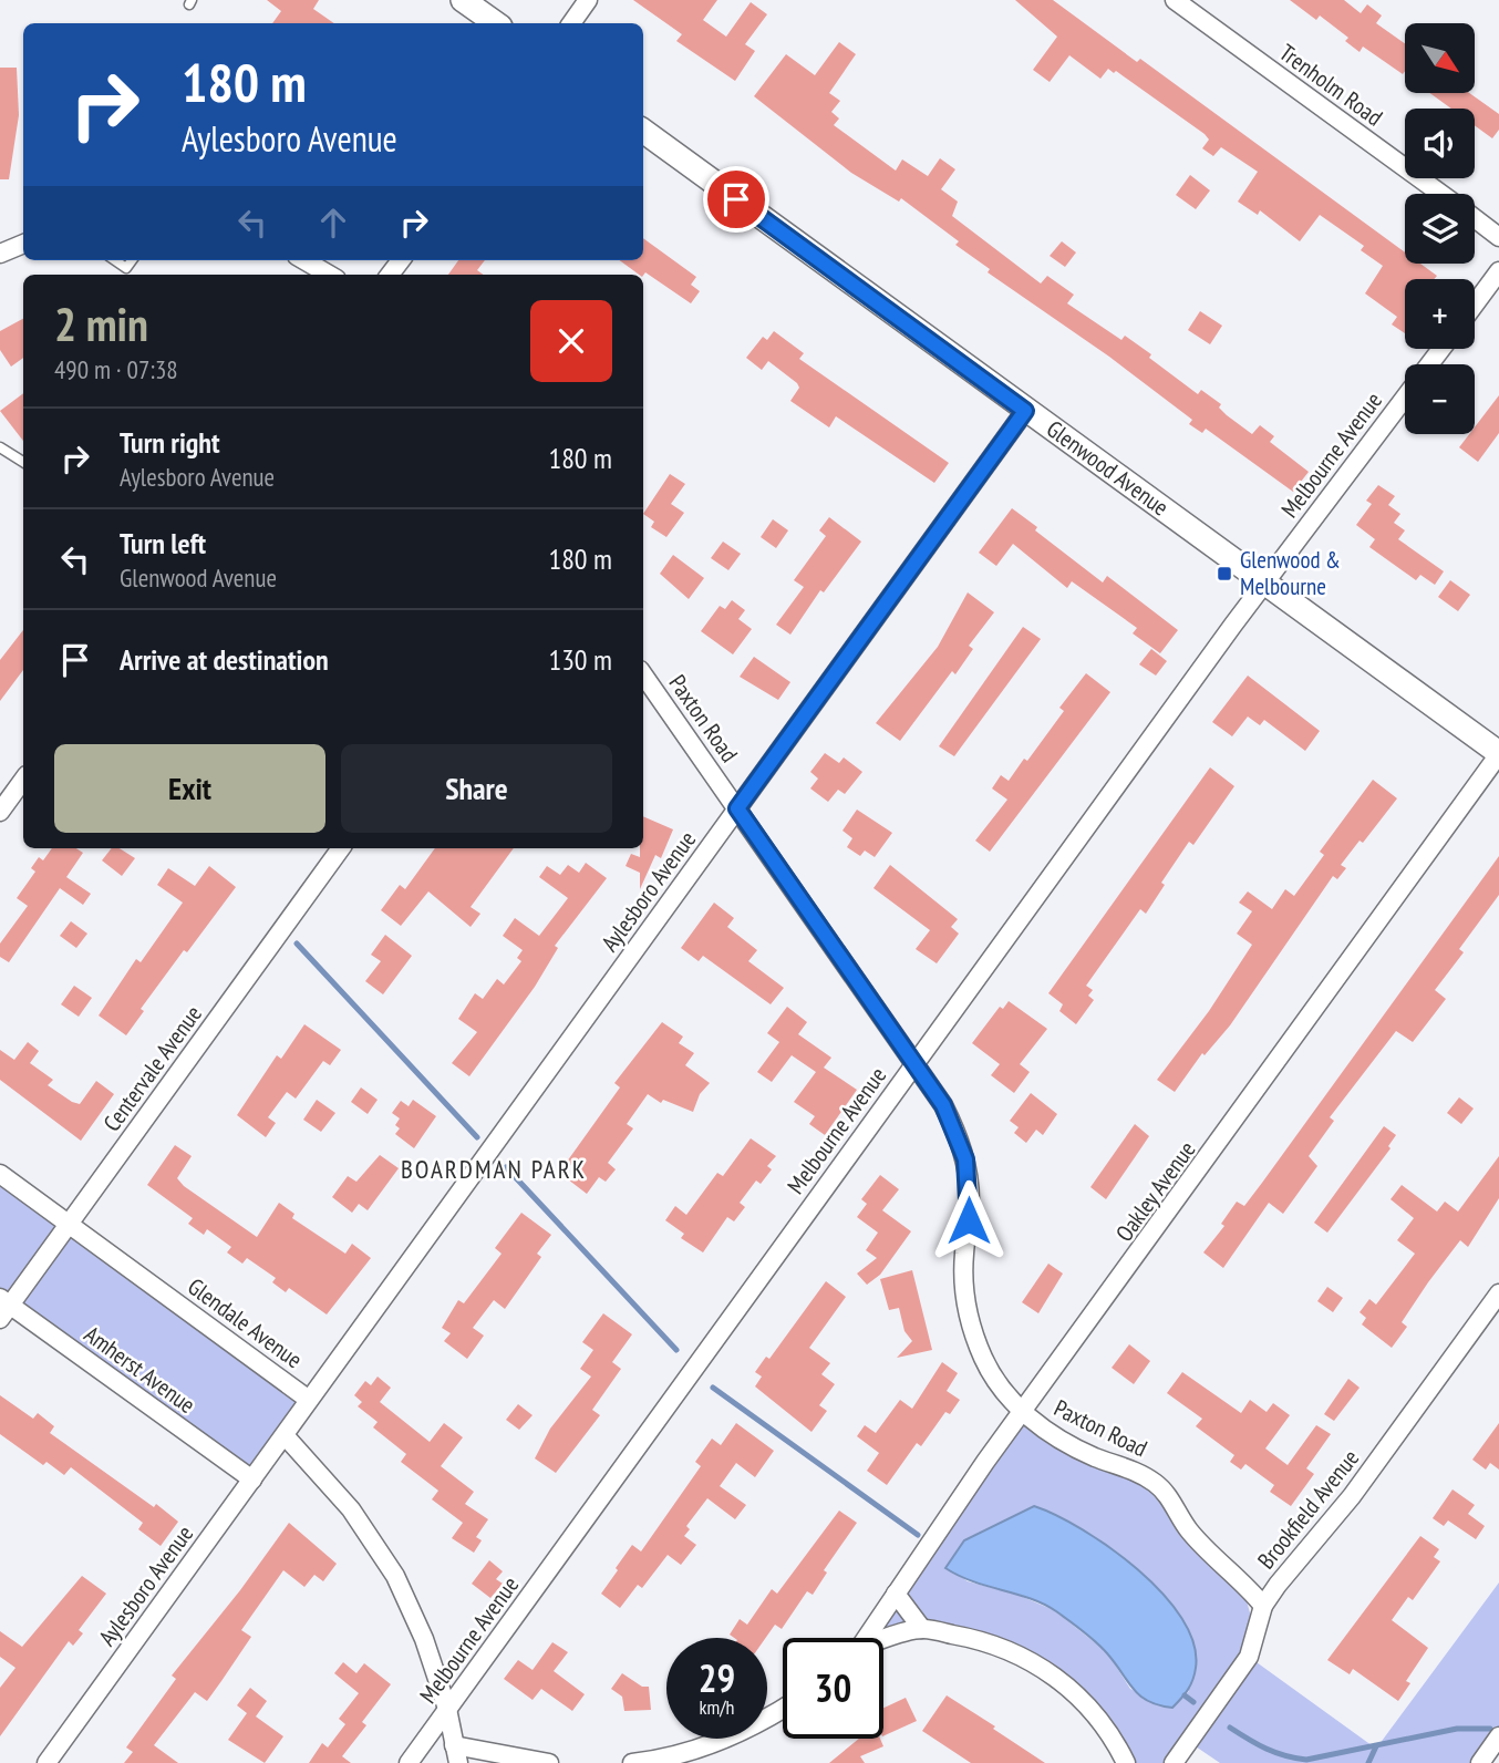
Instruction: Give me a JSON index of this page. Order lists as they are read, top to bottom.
{
  "streets": {
    "street": [
      "Trenholm Road",
      "Melbourne Avenue",
      "Glenwood Avenue",
      "Paxton Road",
      "Aylesboro Avenue",
      "Centervale Avenue",
      "Oakley Avenue",
      "Glendale Avenue",
      "Amherst Avenue",
      "Brookfield Avenue"
    ]
  },
  "crossings": [
    ["Melbourne Avenue", "Glenwood Avenue"],
    ["Melbourne Avenue", "Paxton Road"],
    ["Glenwood Avenue", "Aylesboro Avenue"],
    ["Glenwood Avenue", "Oakley Avenue"],
    ["Paxton Road", "Aylesboro Avenue"],
    ["Paxton Road", "Oakley Avenue"],
    ["Paxton Road", "Brookfield Avenue"],
    ["Aylesboro Avenue", "Glendale Avenue"],
    ["Aylesboro Avenue", "Amherst Avenue"],
    ["Centervale Avenue", "Glendale Avenue"],
    ["Centervale Avenue", "Amherst Avenue"]
  ],
  "districts": ["BOARDMAN PARK"],
  "places": {
    "transit": ["Glenwood & Melbourne"]
  },
  "north": "bottom right",
  "page": {
    "map_buttons": ["+", "−"],
    "turn": ["180 m", "Aylesboro Avenue"],
    "heading": ["2 min", "490 m · 07:38"],
    "list": [
      {
        "name": "Turn right",
        "note": "Aylesboro Avenue",
        "value": "180 m"
      },
      {
        "name": "Turn left",
        "note": "Glenwood Avenue",
        "value": "180 m"
      },
      {
        "name": "Arrive at destination",
        "value": "130 m"
      }
    ],
    "buttons": ["Exit", "Share"],
    "speed": "29 km/h",
    "limit": "30"
  }
}
